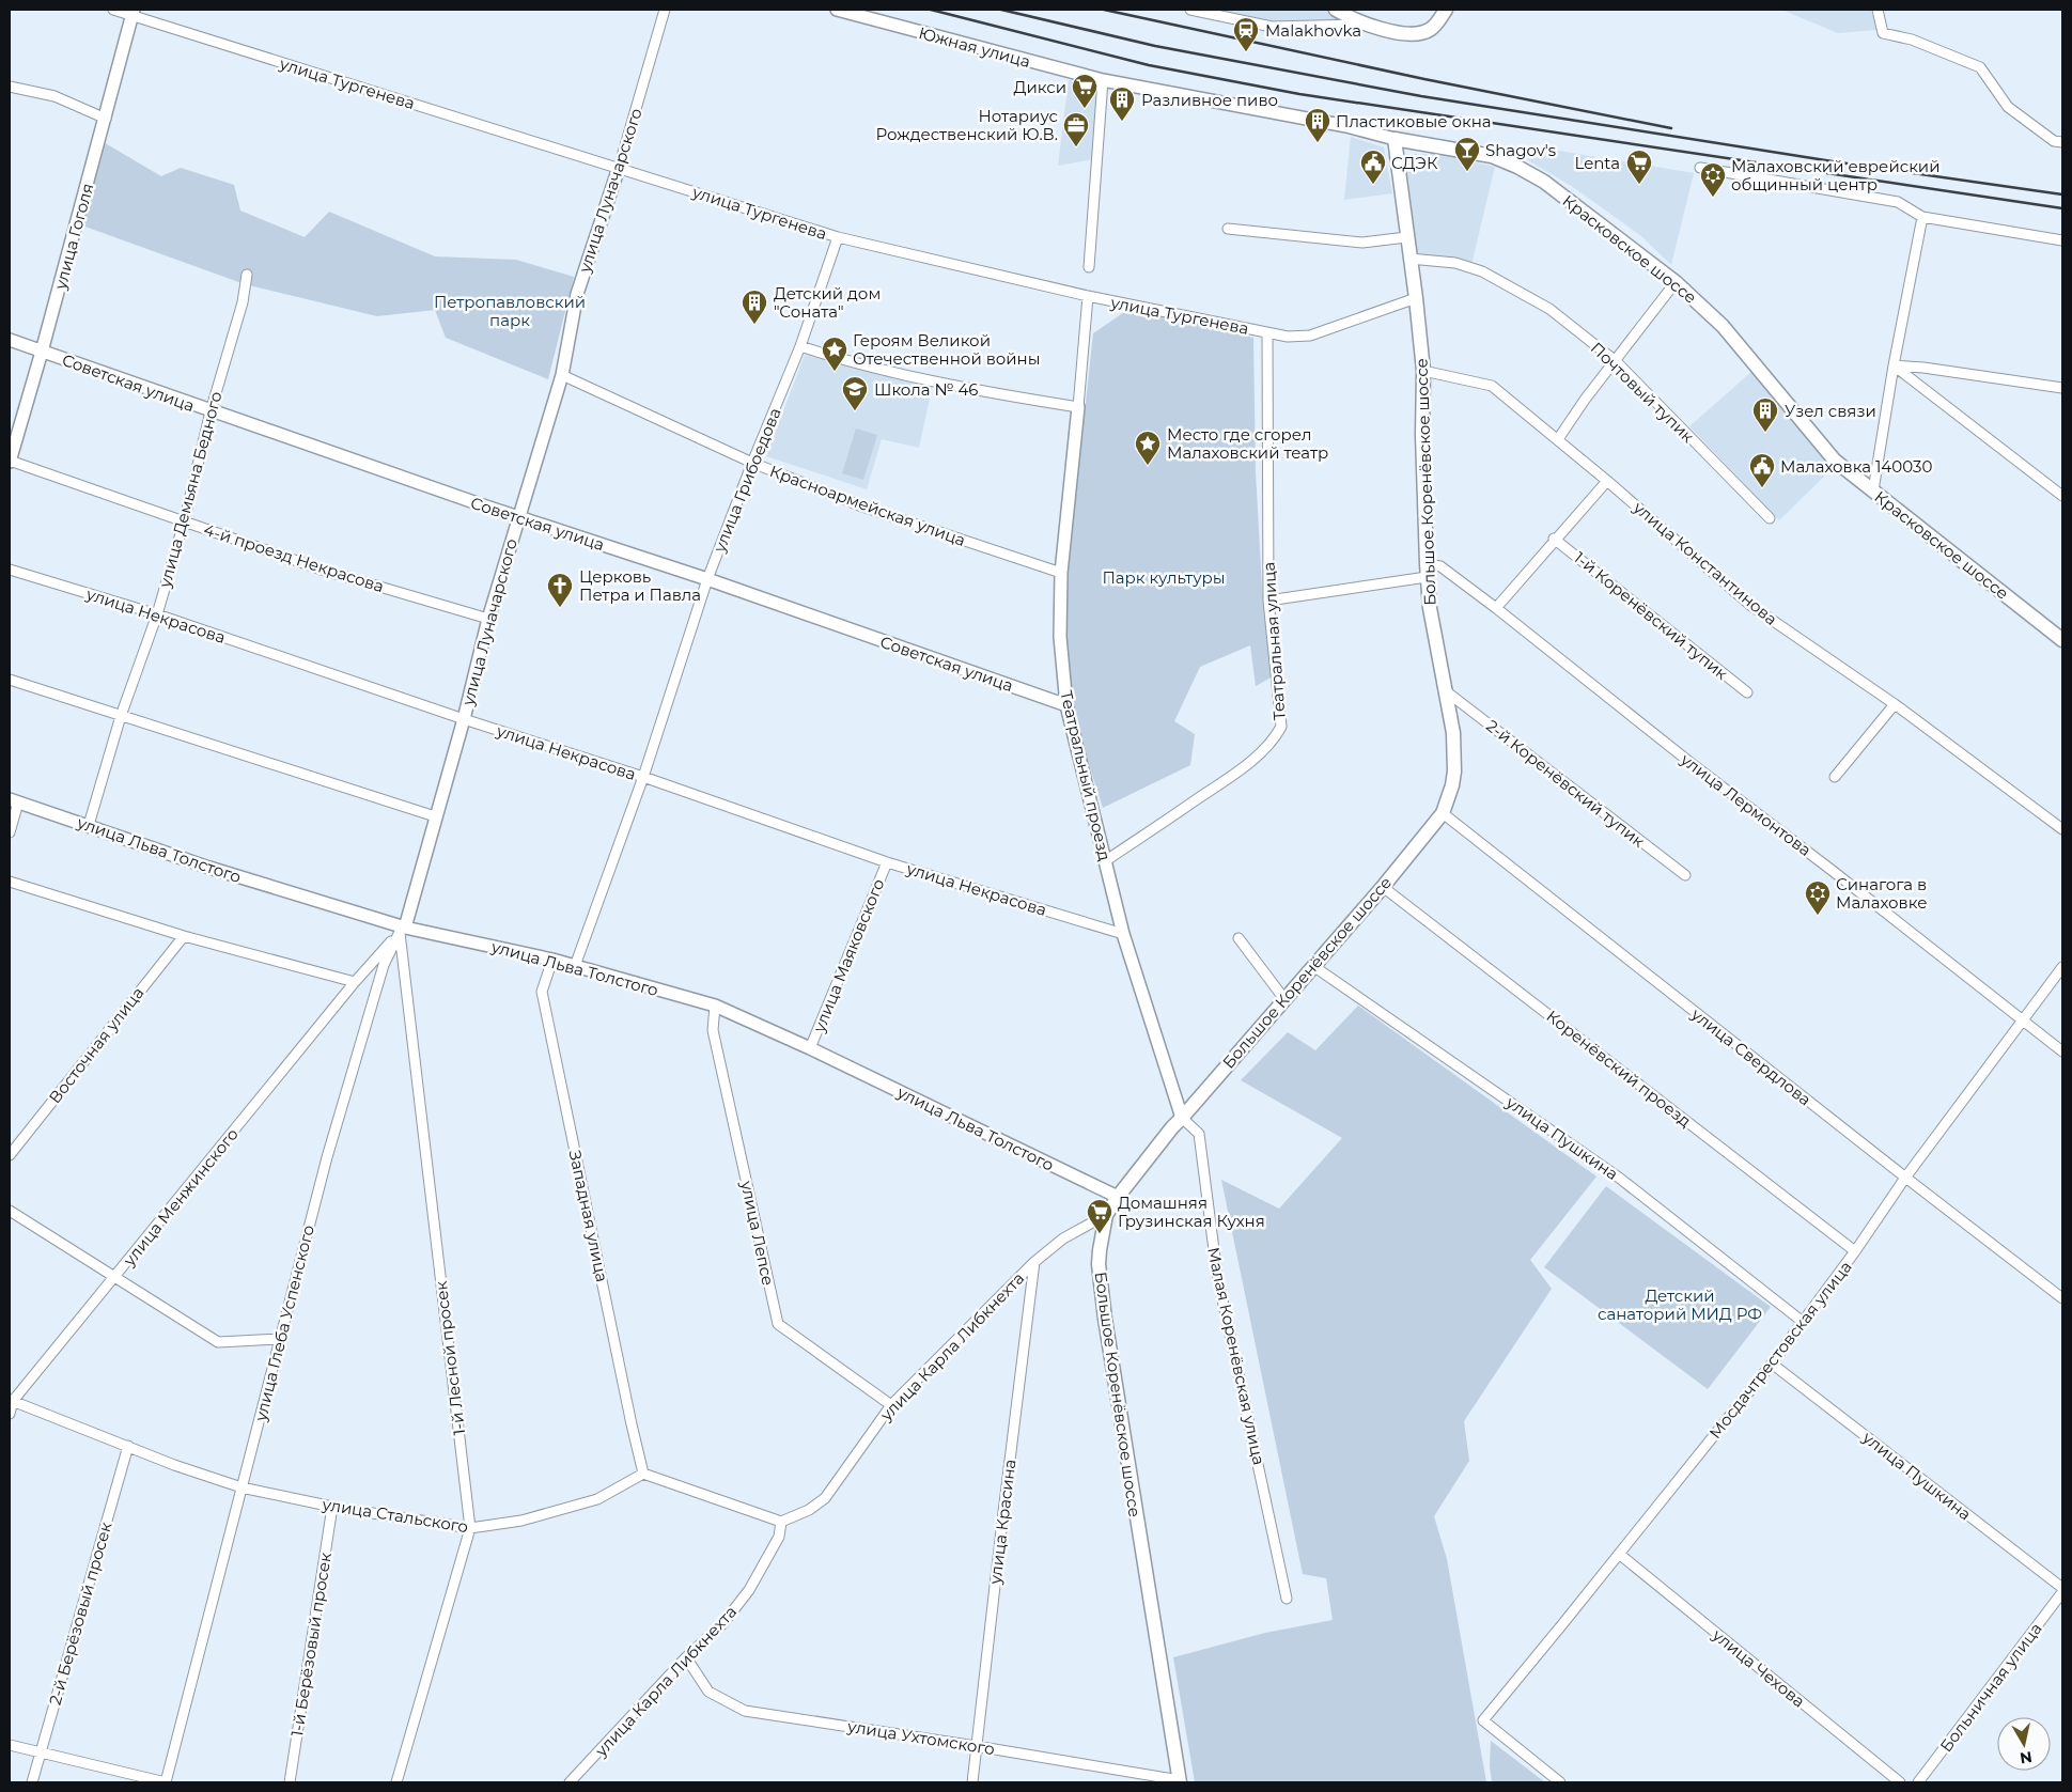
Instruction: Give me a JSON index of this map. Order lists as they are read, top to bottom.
{
  "streets": {
    "main road": ["Красковское шоссе", "Большое Коренёвское шоссе"],
    "street": [
      "Южная улица",
      "улица Тургенева",
      "улица Луначарского",
      "улица Гоголя",
      "Советская улица",
      "Почтовый тупик",
      "улица Грибоедова",
      "улица Демьяна Бедного",
      "Красноармейская улица",
      "4-й проезд Некрасова",
      "улица Константинова",
      "улица Некрасова",
      "1-й Коренёвский тупик",
      "Театральная улица",
      "Театральный проезд",
      "2-й Коренёвский тупик",
      "улица Лермонтова",
      "улица Льва Толстого",
      "улица Маяковского",
      "Восточная улица",
      "улица Свердлова",
      "Коренёвский проезд",
      "улица Пушкина",
      "улица Менжинского",
      "Западная улица",
      "улица Лепсе",
      "улица Глеба Успенского",
      "улица Карла Либкнехта",
      "Мосдачтрестовская улица",
      "Малая Коренёвская улица",
      "1-й Лесной просек",
      "улица Стальского",
      "улица Красина",
      "2-й Берёзовый просек",
      "1-й Берёзовый просек",
      "улица Чехова",
      "Больничная улица",
      "улица Ухтомского"
    ]
  },
  "crossings": [
    ["Южная улица", "Красковское шоссе"],
    ["Южная улица", "Большое Коренёвское шоссе"],
    ["улица Тургенева", "улица Луначарского"],
    ["улица Тургенева", "улица Гоголя"],
    ["улица Тургенева", "улица Грибоедова"],
    ["улица Тургенева", "Большое Коренёвское шоссе"],
    ["улица Тургенева", "Театральная улица"],
    ["улица Тургенева", "Театральный проезд"],
    ["улица Луначарского", "Советская улица"],
    ["улица Луначарского", "Красноармейская улица"],
    ["улица Луначарского", "4-й проезд Некрасова"],
    ["улица Луначарского", "улица Некрасова"],
    ["улица Луначарского", "улица Льва Толстого"],
    ["улица Луначарского", "улица Глеба Успенского"],
    ["улица Луначарского", "1-й Лесной просек"],
    ["улица Гоголя", "Советская улица"],
    ["улица Гоголя", "4-й проезд Некрасова"],
    ["Красковское шоссе", "Большое Коренёвское шоссе"],
    ["Советская улица", "улица Грибоедова"],
    ["Советская улица", "улица Демьяна Бедного"],
    ["Советская улица", "Театральный проезд"],
    ["Почтовый тупик", "Большое Коренёвское шоссе"],
    ["улица Грибоедова", "Красноармейская улица"],
    ["улица Грибоедова", "улица Некрасова"],
    ["улица Грибоедова", "улица Льва Толстого"],
    ["Большое Коренёвское шоссе", "улица Константинова"],
    ["Большое Коренёвское шоссе", "Театральный проезд"],
    ["Большое Коренёвское шоссе", "2-й Коренёвский тупик"],
    ["Большое Коренёвское шоссе", "улица Лермонтова"],
    ["Большое Коренёвское шоссе", "улица Льва Толстого"],
    ["Большое Коренёвское шоссе", "улица Свердлова"],
    ["Большое Коренёвское шоссе", "Коренёвский проезд"],
    ["Большое Коренёвское шоссе", "улица Пушкина"],
    ["Большое Коренёвское шоссе", "улица Карла Либкнехта"],
    ["Большое Коренёвское шоссе", "Малая Коренёвская улица"],
    ["Большое Коренёвское шоссе", "улица Ухтомского"],
    ["улица Демьяна Бедного", "4-й проезд Некрасова"],
    ["улица Демьяна Бедного", "улица Некрасова"],
    ["улица Демьяна Бедного", "улица Льва Толстого"],
    ["Красноармейская улица", "Театральный проезд"],
    ["улица Некрасова", "Театральный проезд"],
    ["улица Некрасова", "улица Маяковского"],
    ["Театральная улица", "Театральный проезд"],
    ["Театральный проезд", "Малая Коренёвская улица"],
    ["улица Лермонтова", "Мосдачтрестовская улица"],
    ["улица Льва Толстого", "улица Маяковского"],
    ["улица Льва Толстого", "Западная улица"],
    ["улица Льва Толстого", "улица Лепсе"],
    ["улица Льва Толстого", "улица Глеба Успенского"],
    ["улица Льва Толстого", "1-й Лесной просек"],
    ["улица Свердлова", "Мосдачтрестовская улица"],
    ["Коренёвский проезд", "Мосдачтрестовская улица"],
    ["улица Пушкина", "Мосдачтрестовская улица"],
    ["улица Менжинского", "улица Стальского"],
    ["Западная улица", "улица Стальского"],
    ["улица Лепсе", "улица Карла Либкнехта"],
    ["улица Глеба Успенского", "1-й Лесной просек"],
    ["улица Глеба Успенского", "улица Стальского"],
    ["улица Карла Либкнехта", "улица Красина"],
    ["улица Карла Либкнехта", "улица Ухтомского"],
    ["Мосдачтрестовская улица", "улица Чехова"],
    ["1-й Лесной просек", "улица Стальского"],
    ["улица Стальского", "2-й Берёзовый просек"],
    ["улица Стальского", "1-й Берёзовый просек"],
    ["улица Красина", "улица Ухтомского"]
  ],
  "parks": ["Петропавловский парк", "Парк культуры", "Детский санаторий МИД РФ"],
  "places": {
    "station": ["Malakhovka"],
    "supermarket": ["Дикси", "Lenta", "Домашняя Грузинская Кухня"],
    "building": [
      "Разливное пиво",
      "Пластиковые окна",
      "Детский дом \"Соната\"",
      "Узел связи"
    ],
    "office": ["Нотариус Рождественский Ю.В."],
    "bar": ["Shagov's"],
    "public building": ["СДЭК", "Малаховка 140030"],
    "synagogue": ["Малаховский еврейский общинный центр", "Синагога в Малаховке"],
    "place": ["Героям Великой Отечественной войны", "Место где сгорел Малаховский театр"],
    "school or university": ["Школа № 46"],
    "church": ["Церковь Петра и Павла"]
  },
  "north": "bottom"
}
